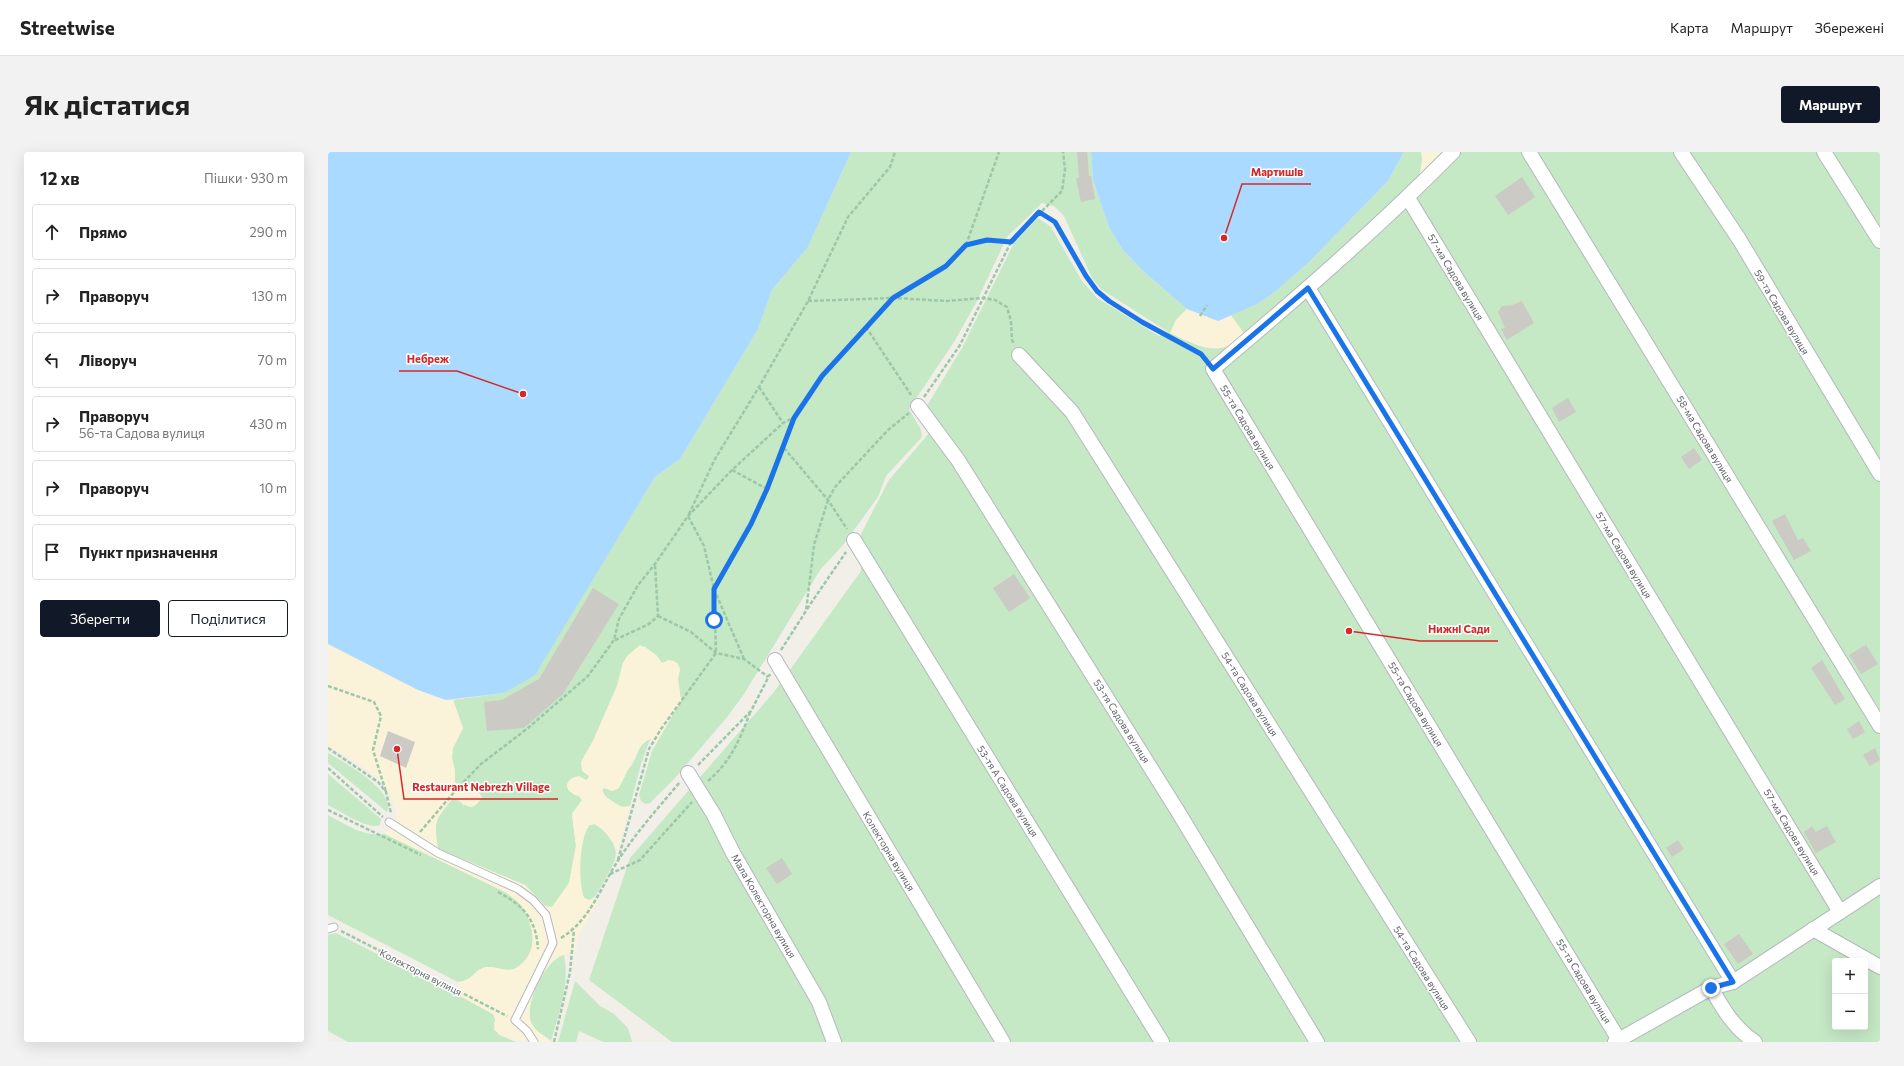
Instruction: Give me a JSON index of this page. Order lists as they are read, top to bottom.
{
  "streets": {
    "street": [
      "57-ма Садова вулиця",
      "59-та Садова вулиця",
      "55-та Садова вулиця",
      "58-ма Садова вулиця",
      "54-та Садова вулиця",
      "53-тя Садова вулиця",
      "53-тя А Садова вулиця",
      "Колекторна вулиця",
      "Мала Колекторна вулиця"
    ]
  },
  "places": [
    "Мартишів",
    "Небреж",
    "Нижні Сади",
    "Restaurant Nebrezh Village"
  ],
  "page": {
    "header": "Streetwise",
    "nav": ["Карта", "Маршрут", "Збережені"],
    "buttons": [
      "Маршрут",
      ["Зберегти", "Поділитися"]
    ],
    "title": "Як дістатися",
    "heading": ["12 хв", "Пішки · 930 m"],
    "list": [
      ["Прямо", "290 m"],
      ["Праворуч", "130 m"],
      ["Ліворуч", "70 m"],
      ["Праворуч", "56-та Садова вулиця", "430 m"],
      ["Праворуч", "10 m"],
      "Пункт призначення"
    ],
    "map_buttons": ["+", "−"]
  }
}
